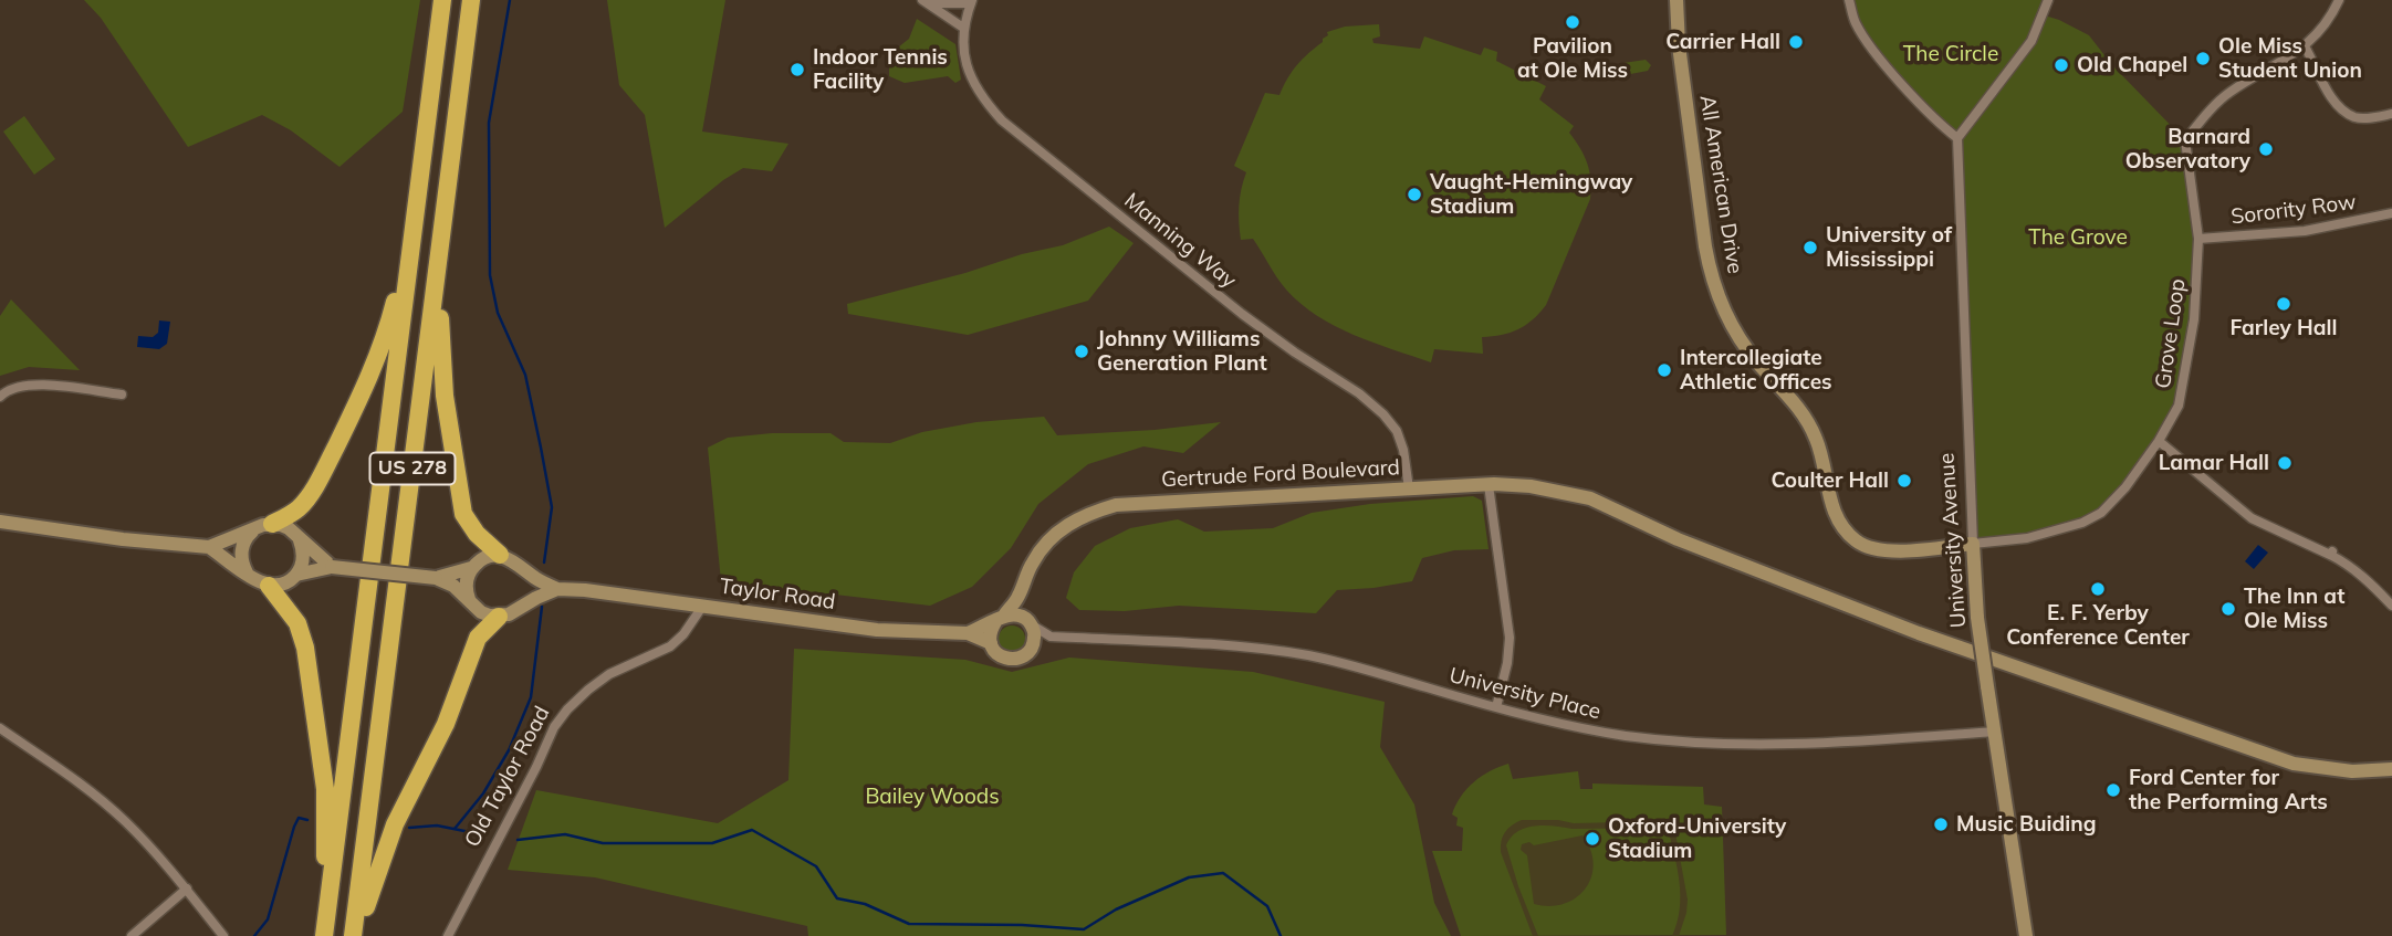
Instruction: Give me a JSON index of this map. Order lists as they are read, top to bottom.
{
  "streets": {
    "highway": ["US 278"],
    "street": [
      "All American Drive",
      "Sorority Row",
      "Manning Way",
      "Grove Loop",
      "Gertrude Ford Boulevard",
      "University Avenue",
      "Taylor Road",
      "University Place",
      "Old Taylor Road"
    ]
  },
  "crossings": [
    ["All American Drive", "Grove Loop"],
    ["All American Drive", "University Avenue"],
    ["Sorority Row", "Grove Loop"],
    ["Manning Way", "Gertrude Ford Boulevard"],
    ["Grove Loop", "University Avenue"],
    ["Gertrude Ford Boulevard", "Taylor Road"],
    ["Gertrude Ford Boulevard", "University Place"],
    ["University Avenue", "University Place"],
    ["Taylor Road", "University Place"],
    ["Taylor Road", "Old Taylor Road"]
  ],
  "parks": ["The Circle", "The Grove", "Bailey Woods"],
  "places": [
    "Pavilion at Ole Miss",
    "Carrier Hall",
    "Ole Miss Student Union",
    "Old Chapel",
    "Indoor Tennis Facility",
    "Barnard Observatory",
    "Vaught-Hemingway Stadium",
    "University of Mississippi",
    "Farley Hall",
    "Johnny Williams Generation Plant",
    "Intercollegiate Athletic Offices",
    "Lamar Hall",
    "Coulter Hall",
    "E. F. Yerby Conference Center",
    "The Inn at Ole Miss",
    "Ford Center for the Performing Arts",
    "Music Buiding",
    "Oxford-University Stadium"
  ]
}
